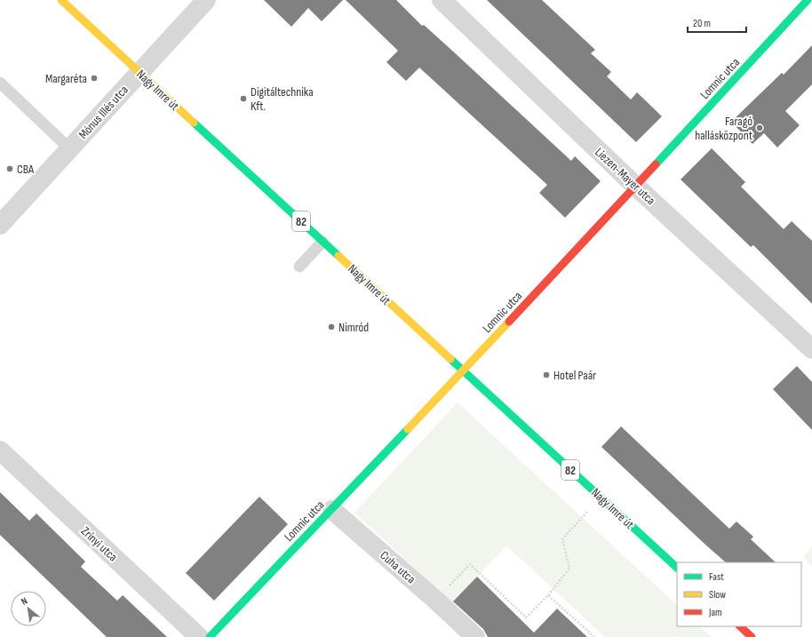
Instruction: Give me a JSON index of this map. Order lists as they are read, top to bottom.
{
  "streets": {
    "street": [
      "Lomnic utca",
      "Nagy Imre út",
      "Mónus Illés utca",
      "Liezen-Mayer utca",
      "82",
      "Zrínyi utca",
      "Cuha utca"
    ]
  },
  "crossings": [
    ["Lomnic utca", "Nagy Imre út"],
    ["Lomnic utca", "Liezen-Mayer utca"],
    ["Lomnic utca", "Cuha utca"],
    ["Nagy Imre út", "Mónus Illés utca"]
  ],
  "places": [
    "Margaréta",
    "Digitáltechnika Kft.",
    "Faragó hallásközpont",
    "CBA",
    "Nimród",
    "Hotel Paár"
  ],
  "legend": ["Fast", "Slow", "Jam"],
  "scale_bar": "20 m",
  "north": "top left"
}
